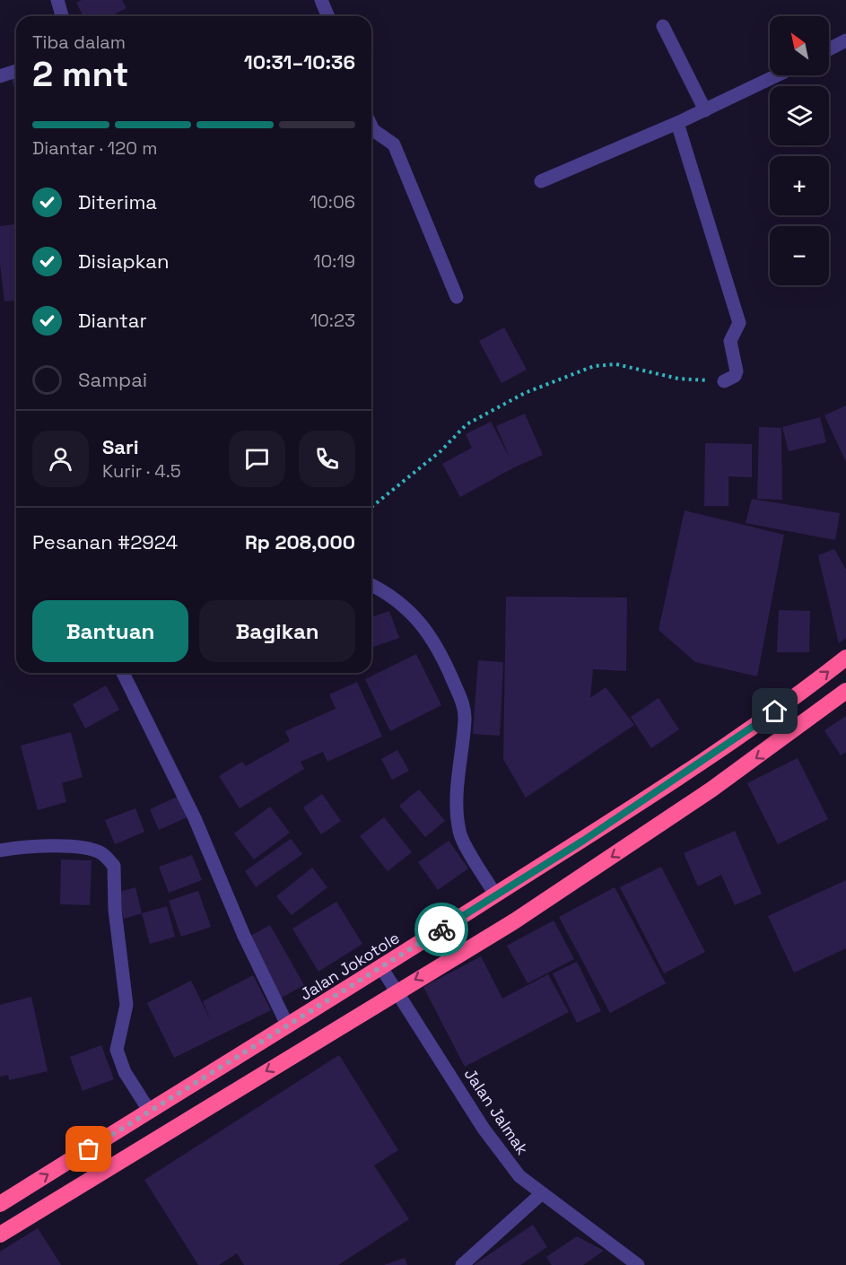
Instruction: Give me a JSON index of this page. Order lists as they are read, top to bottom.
{
  "streets": {
    "highway": ["Jalan Jokotole"],
    "street": ["Jalan Jalmak"]
  },
  "crossings": [
    ["Jalan Jokotole", "Jalan Jalmak"]
  ],
  "north": "top left",
  "page": {
    "map_buttons": ["+", "−"],
    "heading": ["2 mnt", "Tiba dalam", "10:31–10:36"],
    "panel": [
      "Sari",
      "Kurir · 4.5",
      "Pesanan #2924",
      "Rp 208,000"
    ],
    "bar": "Diantar · 120 m",
    "list": [
      ["Diterima", "10:06"],
      ["Disiapkan", "10:19"],
      ["Diantar", "10:23"],
      "Sampai"
    ],
    "buttons": ["Bantuan", "Bagikan"]
  }
}
